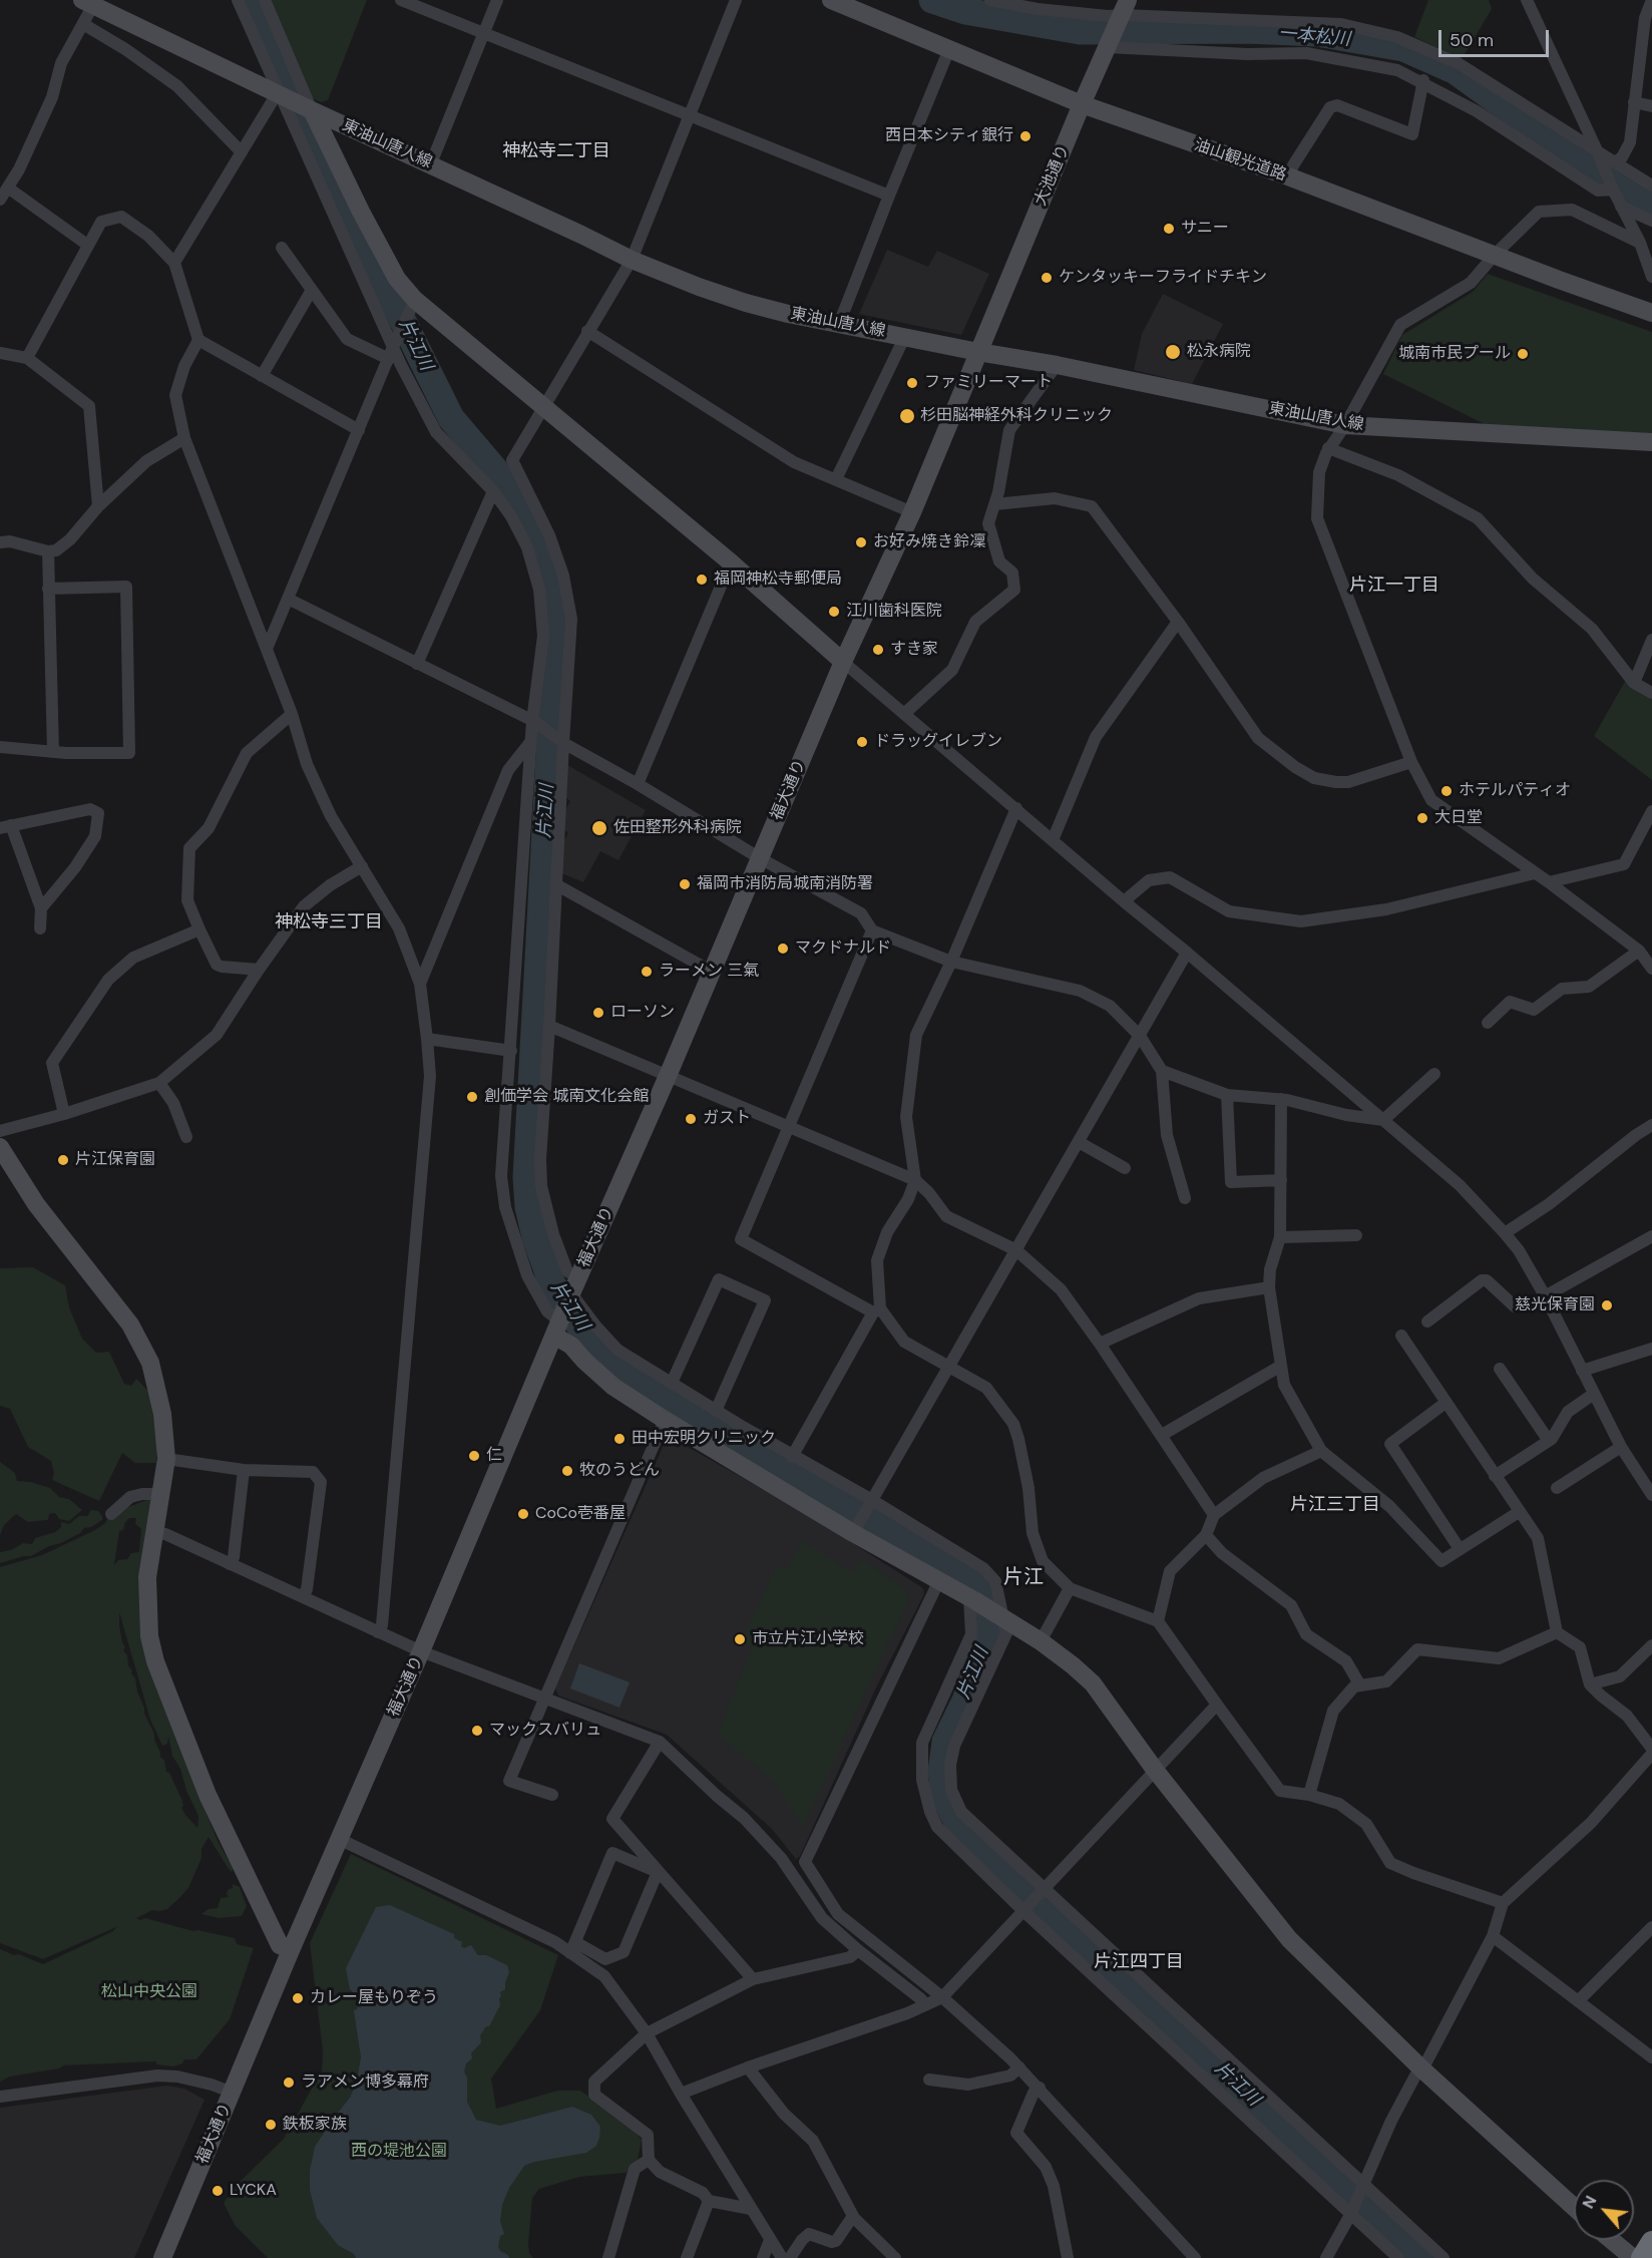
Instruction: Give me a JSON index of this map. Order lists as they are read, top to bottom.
{
  "streets": {
    "street": [
      "東油山唐人線",
      "油山観光道路",
      "大池通り",
      "福大通り"
    ]
  },
  "crossings": [
    ["東油山唐人線", "大池通り"],
    ["東油山唐人線", "福大通り"],
    ["油山観光道路", "大池通り"],
    ["大池通り", "福大通り"]
  ],
  "districts": [
    "神松寺二丁目",
    "片江一丁目",
    "神松寺三丁目",
    "片江三丁目",
    "片江",
    "片江四丁目"
  ],
  "water": ["一本松川", "片江川"],
  "parks": ["松山中央公園", "西の堤池公園"],
  "places": [
    "西日本シティ銀行",
    "サニー",
    "ケンタッキーフライドチキン",
    "松永病院",
    "城南市民プール",
    "ファミリーマート",
    "杉田脳神経外科クリニック",
    "お好み焼き鈴凜",
    "福岡神松寺郵便局",
    "江川歯科医院",
    "すき家",
    "ドラッグイレブン",
    "ホテルパティオ",
    "大日堂",
    "佐田整形外科病院",
    "福岡市消防局城南消防署",
    "マクドナルド",
    "ラーメン 三氣",
    "ローソン",
    "創価学会 城南文化会館",
    "ガスト",
    "片江保育園",
    "慈光保育園",
    "田中宏明クリニック",
    "仁",
    "牧のうどん",
    "CoCo壱番屋",
    "市立片江小学校",
    "マックスバリュ",
    "カレー屋もりぞう",
    "ラアメン博多幕府",
    "鉄板家族",
    "LYCKA"
  ],
  "scale_bar": "50 m",
  "north": "top left"
}
